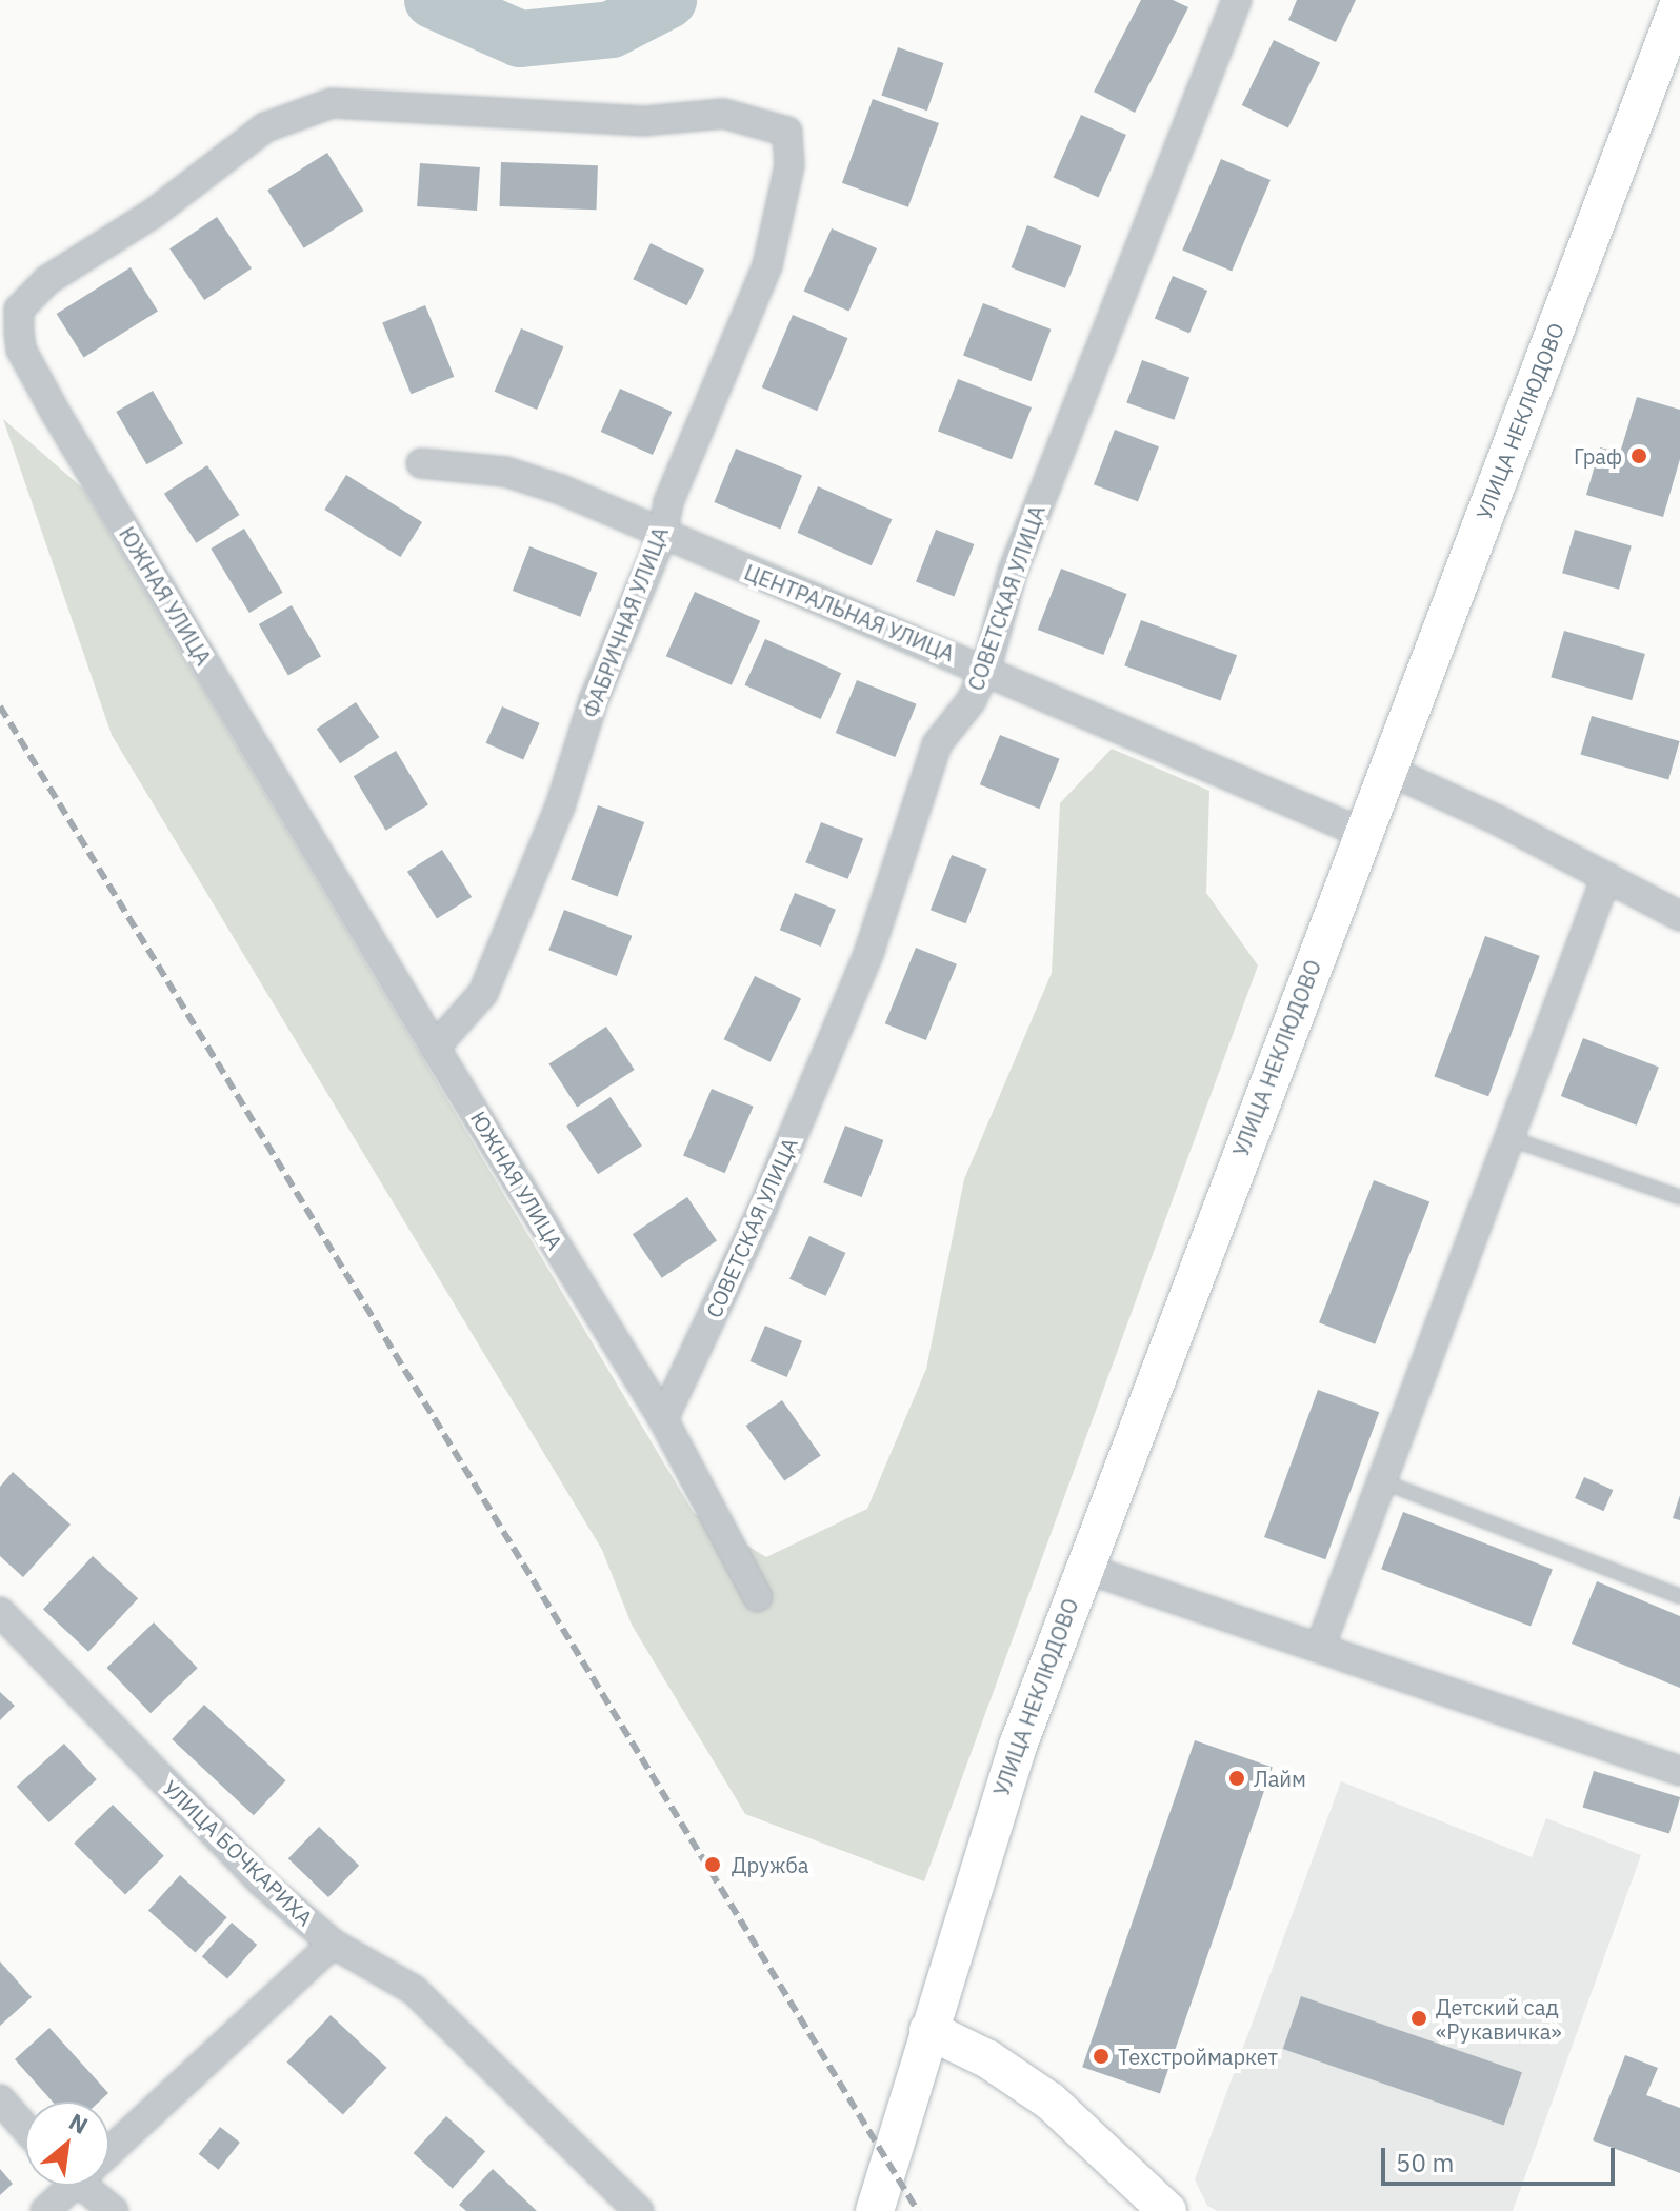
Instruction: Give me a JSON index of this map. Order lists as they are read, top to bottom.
{
  "streets": {
    "main road": ["УЛИЦА НЕКЛЮДОВО"],
    "street": [
      "ЮЖНАЯ УЛИЦА",
      "СОВЕТСКАЯ УЛИЦА",
      "ЦЕНТРАЛЬНАЯ УЛИЦА",
      "ФАБРИЧНАЯ УЛИЦА",
      "УЛИЦА БОЧКАРИХА"
    ]
  },
  "crossings": [
    ["УЛИЦА НЕКЛЮДОВО", "ЦЕНТРАЛЬНАЯ УЛИЦА"],
    ["ЮЖНАЯ УЛИЦА", "СОВЕТСКАЯ УЛИЦА"],
    ["ЮЖНАЯ УЛИЦА", "ФАБРИЧНАЯ УЛИЦА"],
    ["СОВЕТСКАЯ УЛИЦА", "ЦЕНТРАЛЬНАЯ УЛИЦА"],
    ["ЦЕНТРАЛЬНАЯ УЛИЦА", "ФАБРИЧНАЯ УЛИЦА"]
  ],
  "places": [
    "Граф",
    "Лайм",
    "Дружба",
    "Детский сад «Рукавичка»",
    "Техстроймаркет"
  ],
  "scale_bar": "50 m",
  "north": "top right"
}
